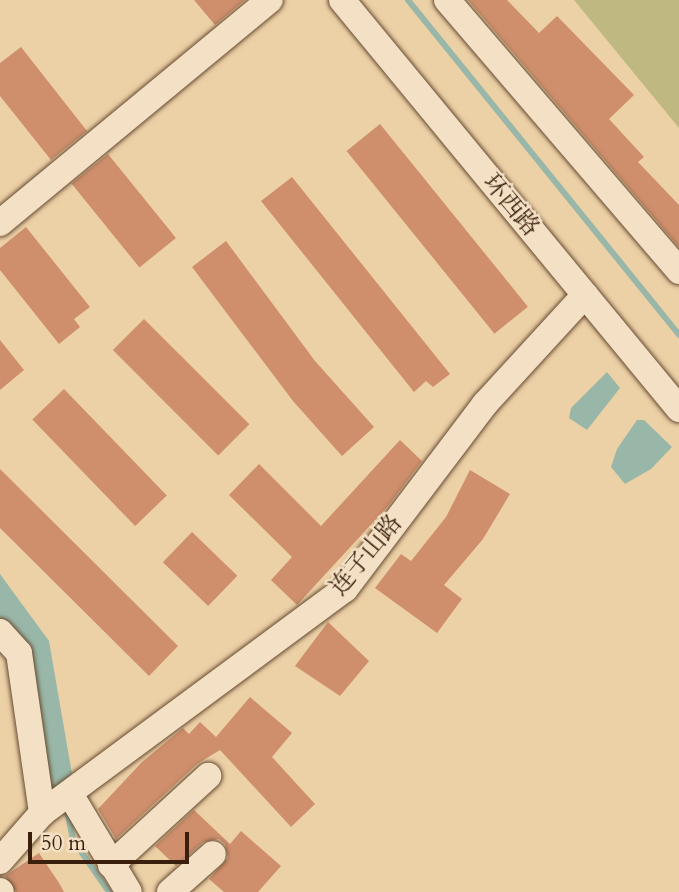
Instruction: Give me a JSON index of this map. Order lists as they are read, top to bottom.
{
  "streets": {
    "street": ["环西路", "连子山路"]
  },
  "crossings": [
    ["环西路", "连子山路"]
  ],
  "scale_bar": "50 m"
}
